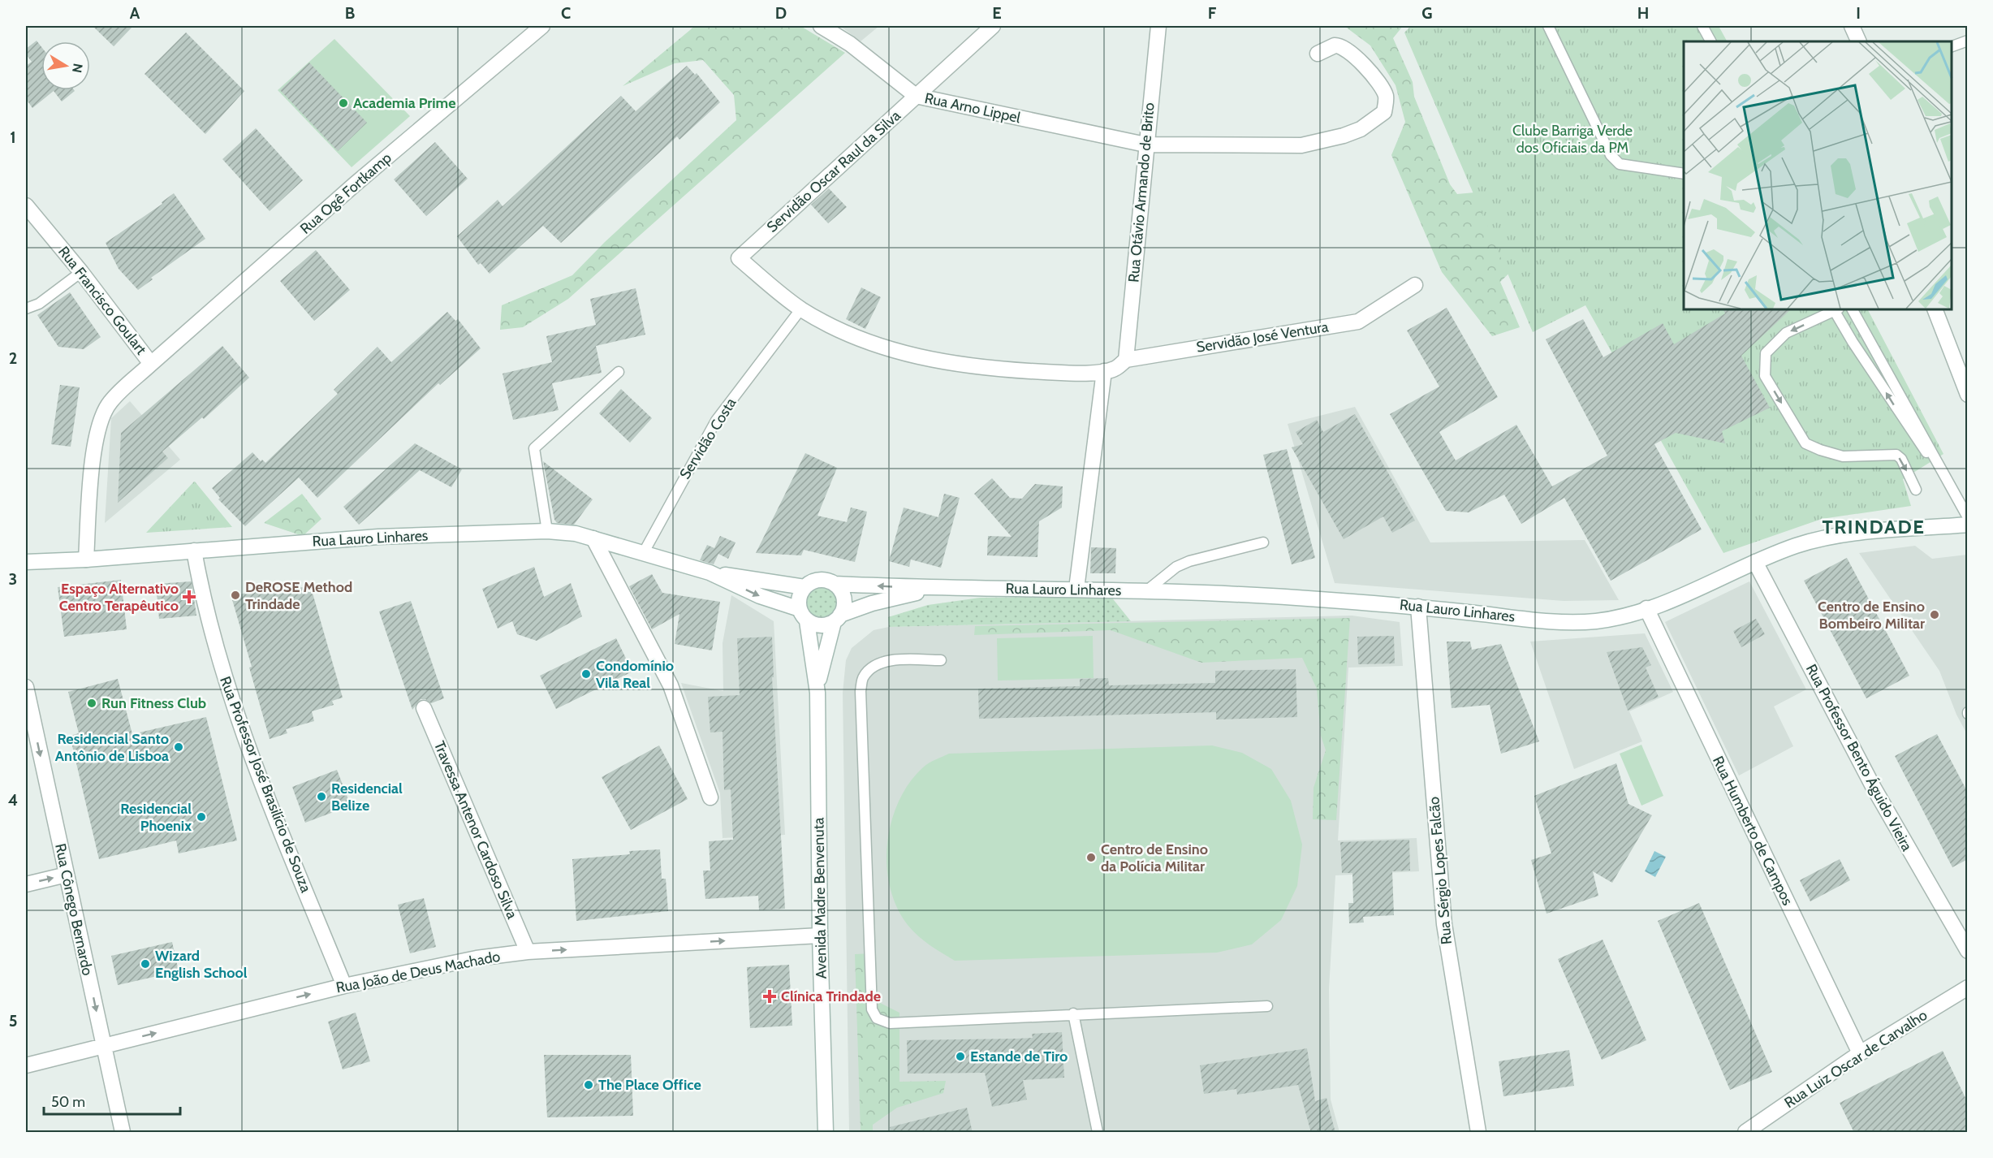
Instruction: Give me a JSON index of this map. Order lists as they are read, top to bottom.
{
  "streets": {
    "street": [
      "Rua Arno Lippel",
      "Servidão Oscar Raul da Silva",
      "Rua Otávio Armando de Brito",
      "Rua Ogê Fortkamp",
      "Rua Francisco Goulart",
      "Servidão José Ventura",
      "Rua Lauro Linhares",
      "Rua Professor Bento Águido Vieira",
      "Rua Professor José Brasilício de Souza",
      "Travessa Antenor Cardoso Silva",
      "Rua Humberto de Campos",
      "Rua Sérgio Lopes Falcão",
      "Avenida Madre Benvenuta",
      "Rua Cônego Bernardo",
      "Rua João de Deus Machado",
      "Rua Luiz Oscar de Carvalho"
    ],
    "lane": ["Servidão Costa"]
  },
  "crossings": [
    ["Rua Arno Lippel", "Servidão Oscar Raul da Silva"],
    ["Rua Arno Lippel", "Rua Otávio Armando de Brito"],
    ["Servidão Oscar Raul da Silva", "Servidão José Ventura"],
    ["Rua Otávio Armando de Brito", "Servidão José Ventura"],
    ["Rua Ogê Fortkamp", "Rua Francisco Goulart"],
    ["Rua Francisco Goulart", "Rua Lauro Linhares"],
    ["Servidão José Ventura", "Servidão Costa"],
    ["Servidão Costa", "Rua Lauro Linhares"],
    ["Rua Lauro Linhares", "Rua Professor Bento Águido Vieira"],
    ["Rua Lauro Linhares", "Rua Professor José Brasilício de Souza"],
    ["Rua Lauro Linhares", "Rua Humberto de Campos"],
    ["Rua Lauro Linhares", "Rua Sérgio Lopes Falcão"],
    ["Rua Lauro Linhares", "Avenida Madre Benvenuta"],
    ["Rua Professor José Brasilício de Souza", "Rua João de Deus Machado"],
    ["Travessa Antenor Cardoso Silva", "Rua João de Deus Machado"],
    ["Rua Humberto de Campos", "Rua Luiz Oscar de Carvalho"],
    ["Avenida Madre Benvenuta", "Rua João de Deus Machado"],
    ["Rua Cônego Bernardo", "Rua João de Deus Machado"]
  ],
  "one_way": ["Rua Cônego Bernardo", "Rua João de Deus Machado"],
  "districts": ["TRINDADE"],
  "parks": ["Clube Barriga Verde dos Oficiais da PM"],
  "places": {
    "other": [
      "Academia Prime",
      "DeROSE Method Trindade",
      "Centro de Ensino Bombeiro Militar",
      "Condomínio Vila Real",
      "Run Fitness Club",
      "Residencial Santo Antônio de Lisboa",
      "Residencial Belize",
      "Residencial Phoenix",
      "Centro de Ensino da Polícia Militar",
      "Wizard English School",
      "Estande de Tiro",
      "The Place Office"
    ],
    "health": ["Espaço Alternativo Centro Terapêutico", "Clínica Trindade"]
  },
  "scale_bar": "50 m",
  "north": "right",
  "grid": {
    "columns": [
      "A",
      "B",
      "C",
      "D",
      "E",
      "F",
      "G",
      "H",
      "I"
    ],
    "rows": [
      "1",
      "2",
      "3",
      "4",
      "5"
    ]
  }
}
